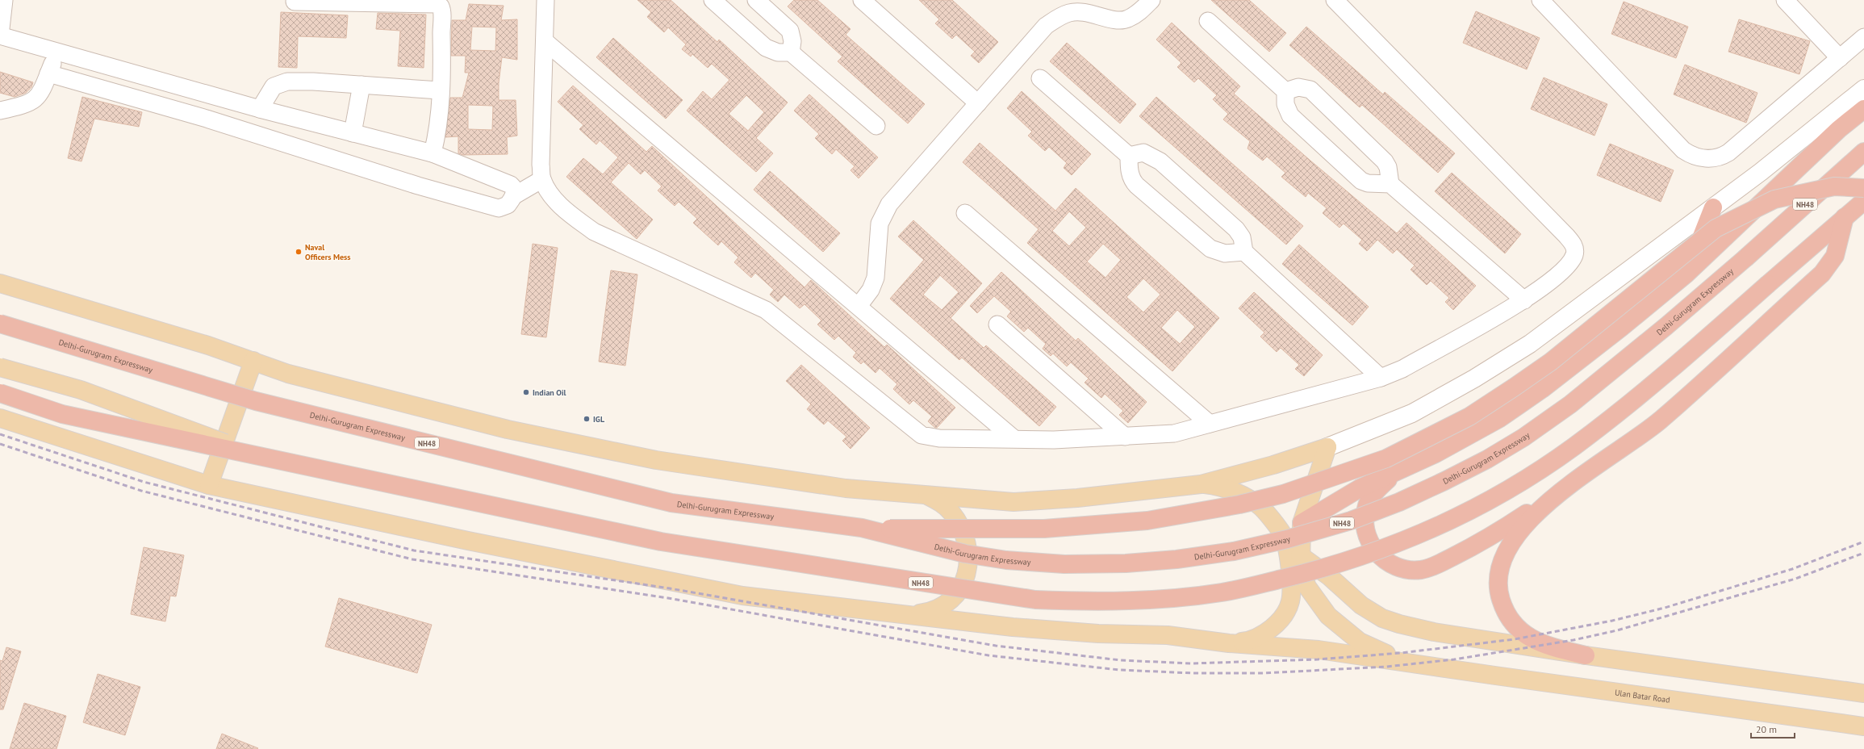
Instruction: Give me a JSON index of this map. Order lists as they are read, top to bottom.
{
  "streets": {
    "highway": ["NH48", "Delhi-Gurugram Expressway"],
    "main road": ["Ulan Batar Road"]
  },
  "places": ["Naval Officers Mess", "Indian Oil", "IGL"],
  "scale_bar": "20 m"
}
